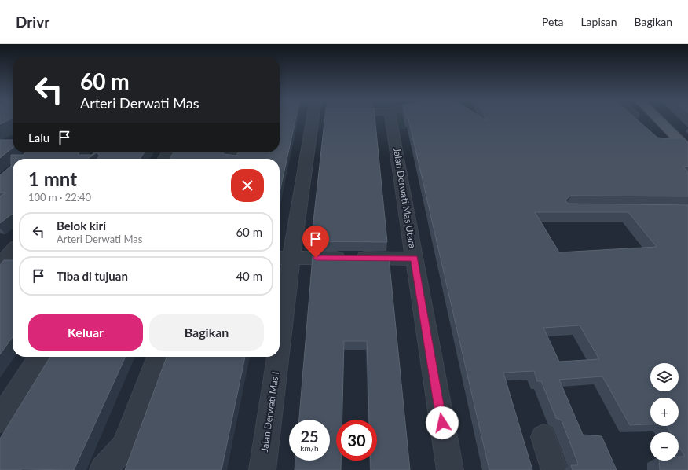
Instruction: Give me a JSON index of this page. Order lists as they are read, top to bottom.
{
  "streets": {
    "street": ["Jalan Derwati Mas Utara", "Jalan Derwati Mas I"]
  },
  "page": {
    "header": "Drivr",
    "nav": ["Peta", "Lapisan", "Bagikan"],
    "turn": ["60 m", "Arteri Derwati Mas"],
    "then": "Lalu",
    "heading": ["1 mnt", "100 m · 22:40"],
    "list": [
      {
        "name": "Belok kiri",
        "note": "Arteri Derwati Mas",
        "value": "60 m"
      },
      {
        "name": "Tiba di tujuan",
        "value": "40 m"
      }
    ],
    "buttons": ["Keluar", "Bagikan"],
    "map_buttons": ["+", "−"],
    "speed": "25 km/h",
    "limit": "30"
  }
}
